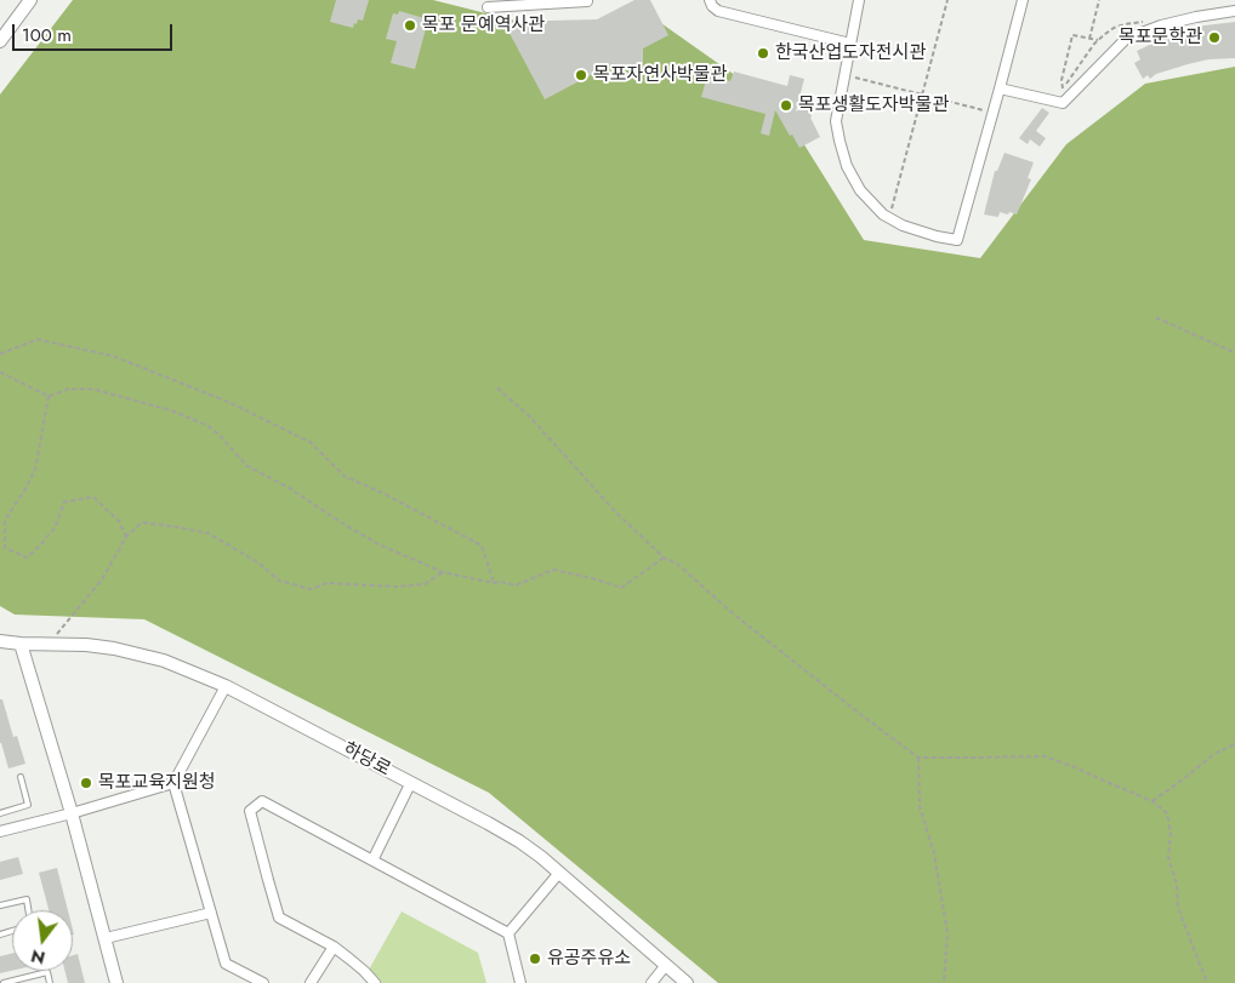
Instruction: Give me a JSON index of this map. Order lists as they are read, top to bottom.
{
  "streets": {
    "street": ["하당로"]
  },
  "places": [
    "목포 문예역사관",
    "목포문학관",
    "한국산업도자전시관",
    "목포자연사박물관",
    "목포생활도자박물관",
    "목포교육지원청",
    "유공주유소"
  ],
  "scale_bar": "100 m",
  "north": "bottom"
}
